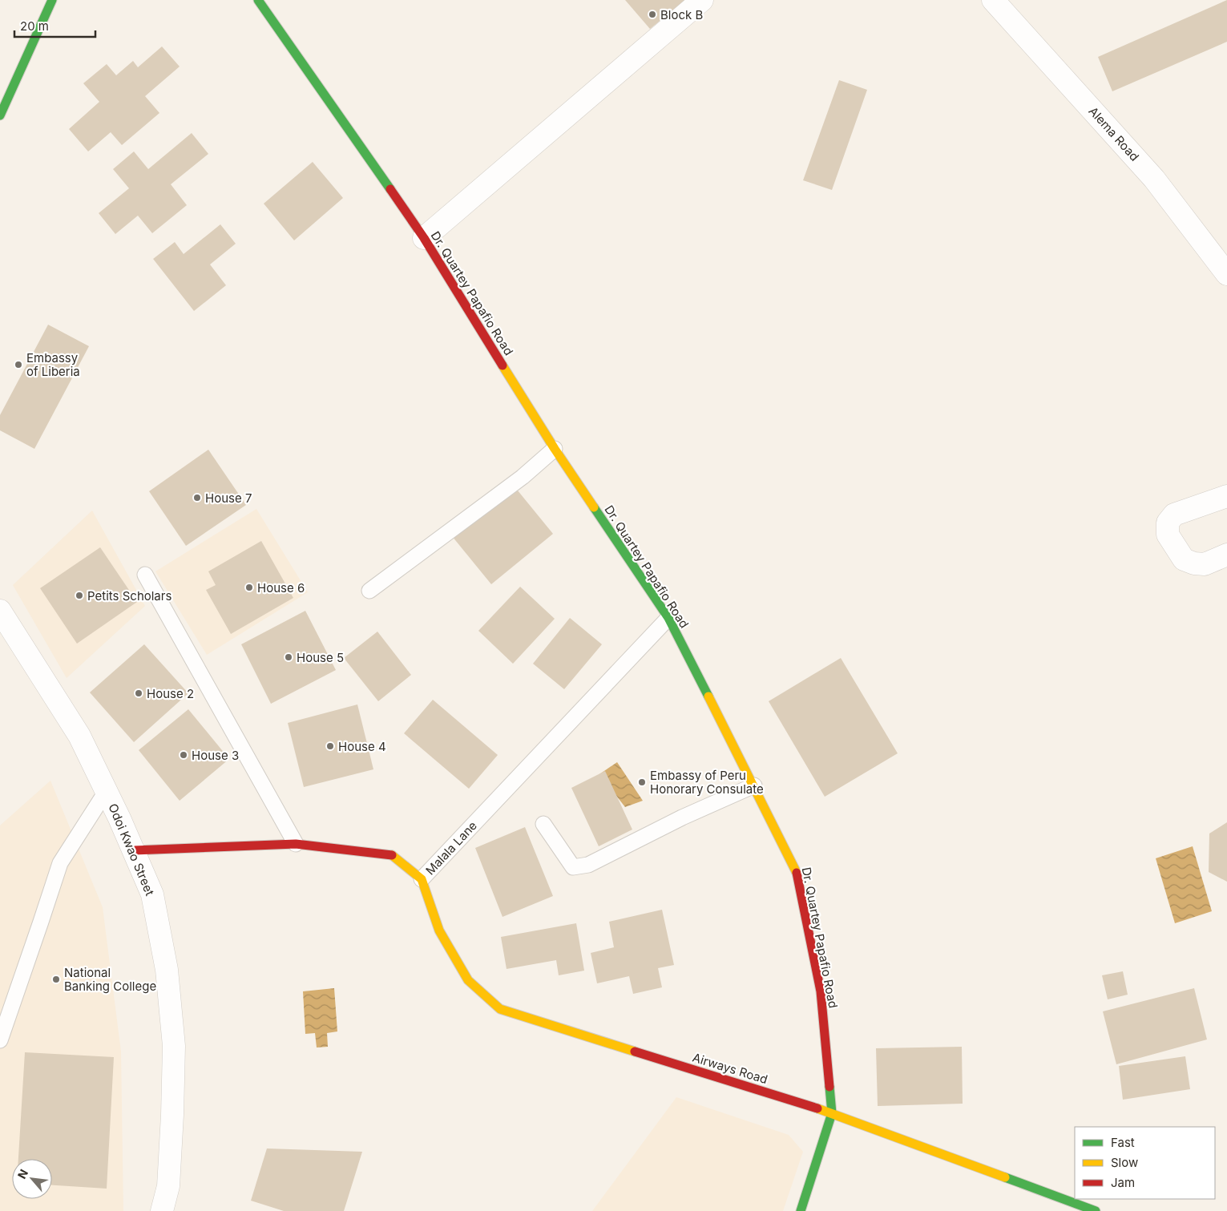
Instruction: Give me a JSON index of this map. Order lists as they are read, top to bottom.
{
  "streets": {
    "street": [
      "Alema Road",
      "Dr. Quartey Papafio Road",
      "Malala Lane",
      "Odoi Kwao Street",
      "Airways Road"
    ]
  },
  "crossings": [
    ["Dr. Quartey Papafio Road", "Malala Lane"],
    ["Dr. Quartey Papafio Road", "Airways Road"],
    ["Malala Lane", "Odoi Kwao Street"],
    ["Malala Lane", "Airways Road"]
  ],
  "places": [
    "Block B",
    "Embassy of Liberia",
    "House 7",
    "House 6",
    "Petits Scholars",
    "House 5",
    "House 2",
    "House 4",
    "House 3",
    "Embassy of Peru Honorary Consulate",
    "National Banking College"
  ],
  "legend": ["Fast", "Slow", "Jam"],
  "scale_bar": "20 m",
  "north": "top left"
}
